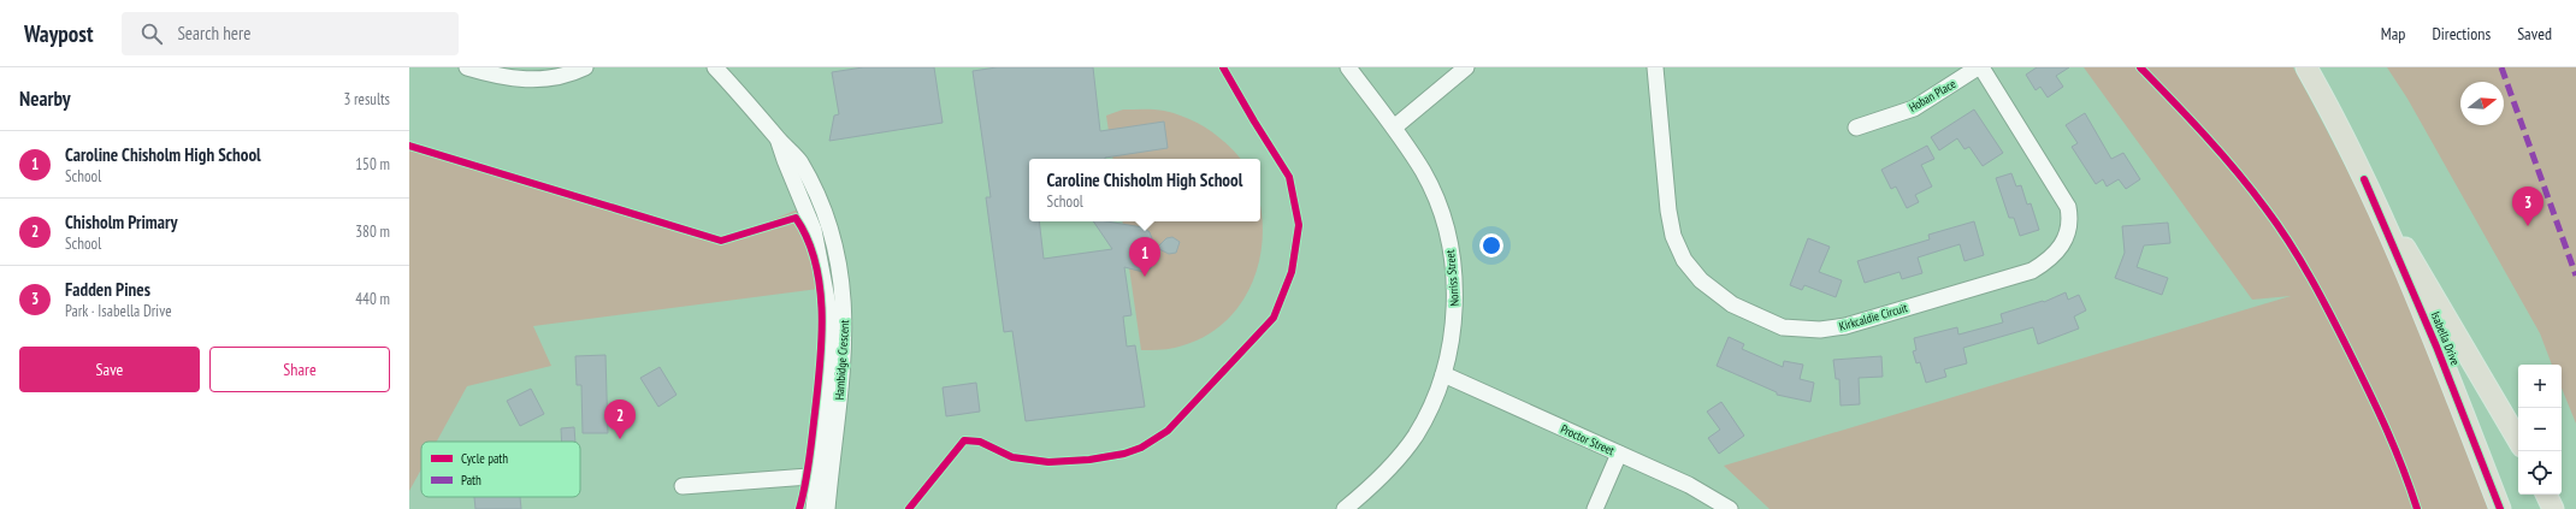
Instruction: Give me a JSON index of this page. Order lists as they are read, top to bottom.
{
  "streets": {
    "main road": ["Isabella Drive"],
    "street": [
      "Hoban Place",
      "Norriss Street",
      "Kirkcaldie Circuit",
      "Hambidge Crescent",
      "Proctor Street"
    ]
  },
  "crossings": [
    ["Hoban Place", "Kirkcaldie Circuit"],
    ["Norriss Street", "Proctor Street"]
  ],
  "legend": ["Cycle path", "Path"],
  "north": "right",
  "page": {
    "header": "Waypost",
    "search": "Search here",
    "nav": ["Map", "Directions", "Saved"],
    "heading": ["Nearby", "3 results"],
    "list": [
      {
        "mark": "1",
        "name": "Caroline Chisholm High School",
        "note": "School",
        "value": "150 m"
      },
      {
        "mark": "2",
        "name": "Chisholm Primary",
        "note": "School",
        "value": "380 m"
      },
      {
        "mark": "3",
        "name": "Fadden Pines",
        "note": "Park · Isabella Drive",
        "value": "440 m"
      }
    ],
    "popup": ["Caroline Chisholm High School", "School"],
    "pins": ["3", "1", "2"],
    "buttons": ["Save", "Share"],
    "map_buttons": ["+", "−"]
  }
}
